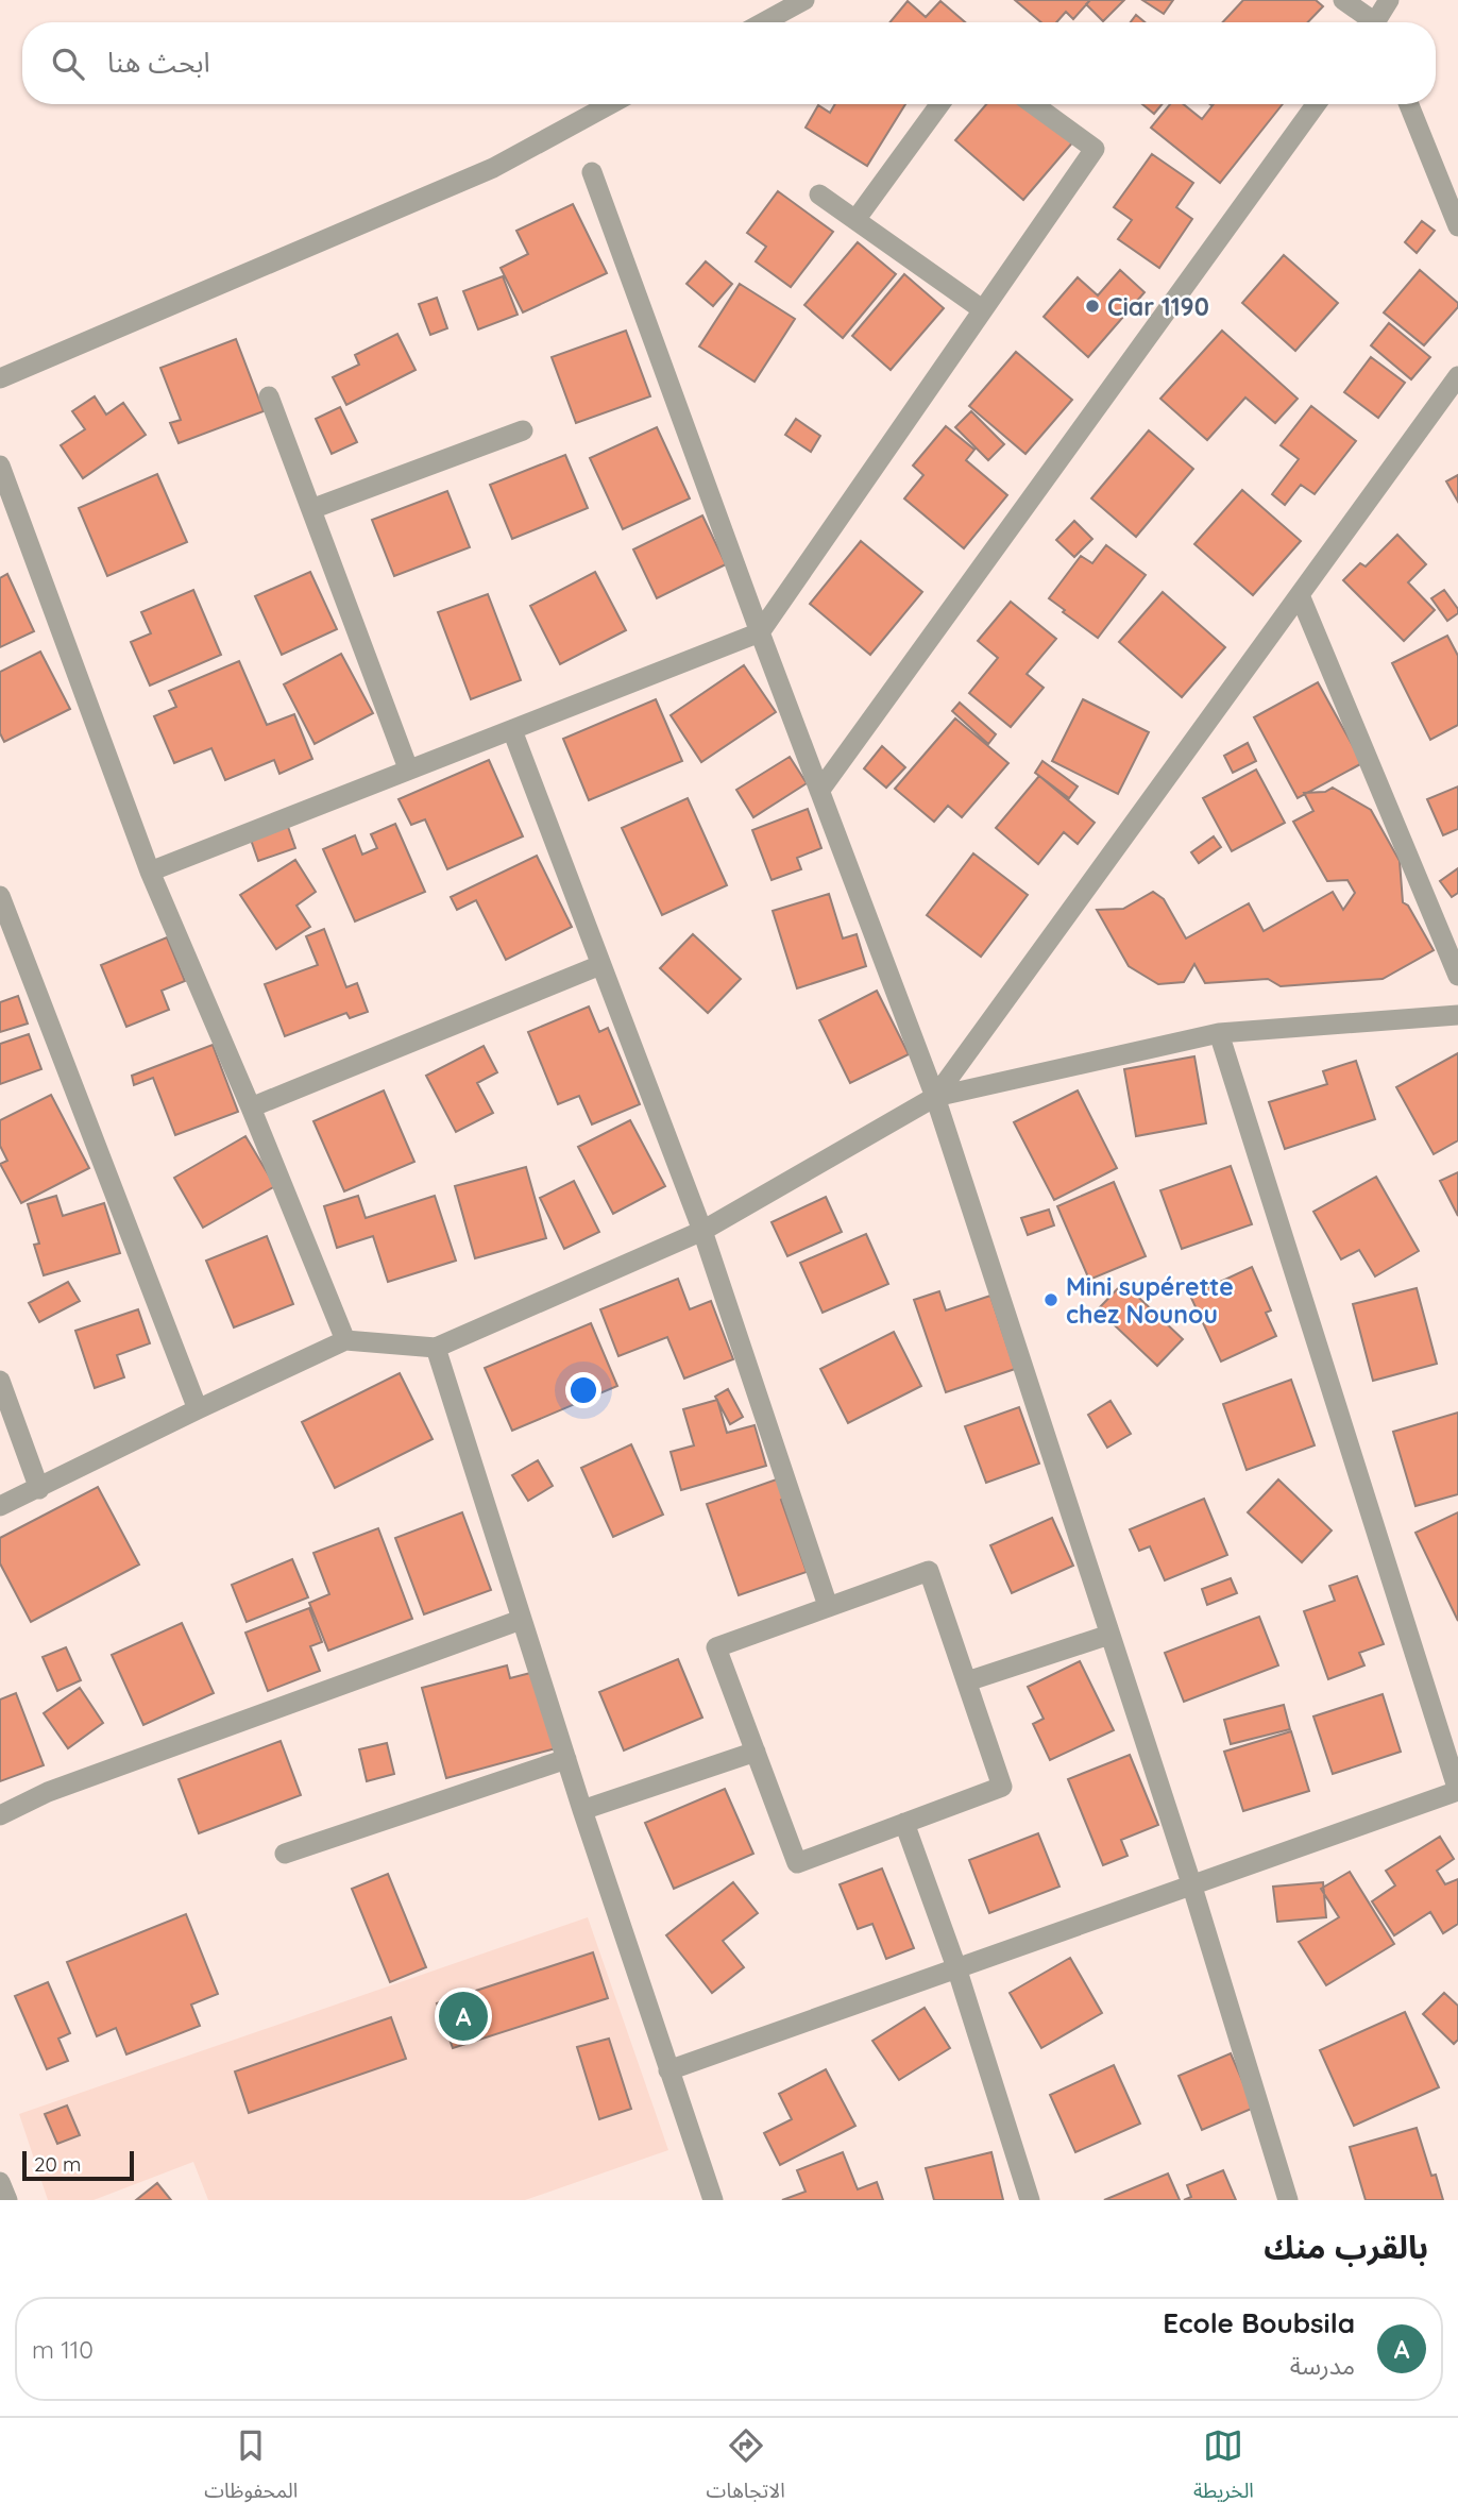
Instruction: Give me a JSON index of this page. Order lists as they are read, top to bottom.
{
  "places": ["Ciar 1190", "Mini supérette chez Nounou"],
  "scale_bar": "20 m",
  "page": {
    "search": "ابحث هنا",
    "pins": "A",
    "scale": "20 m",
    "heading": "بالقرب منك",
    "list": [
      {
        "mark": "A",
        "name": "Ecole Boubsila",
        "note": "مدرسة",
        "value": "110 m"
      }
    ],
    "nav": ["الخريطة", "الاتجاهات", "المحفوظات"]
  }
}
